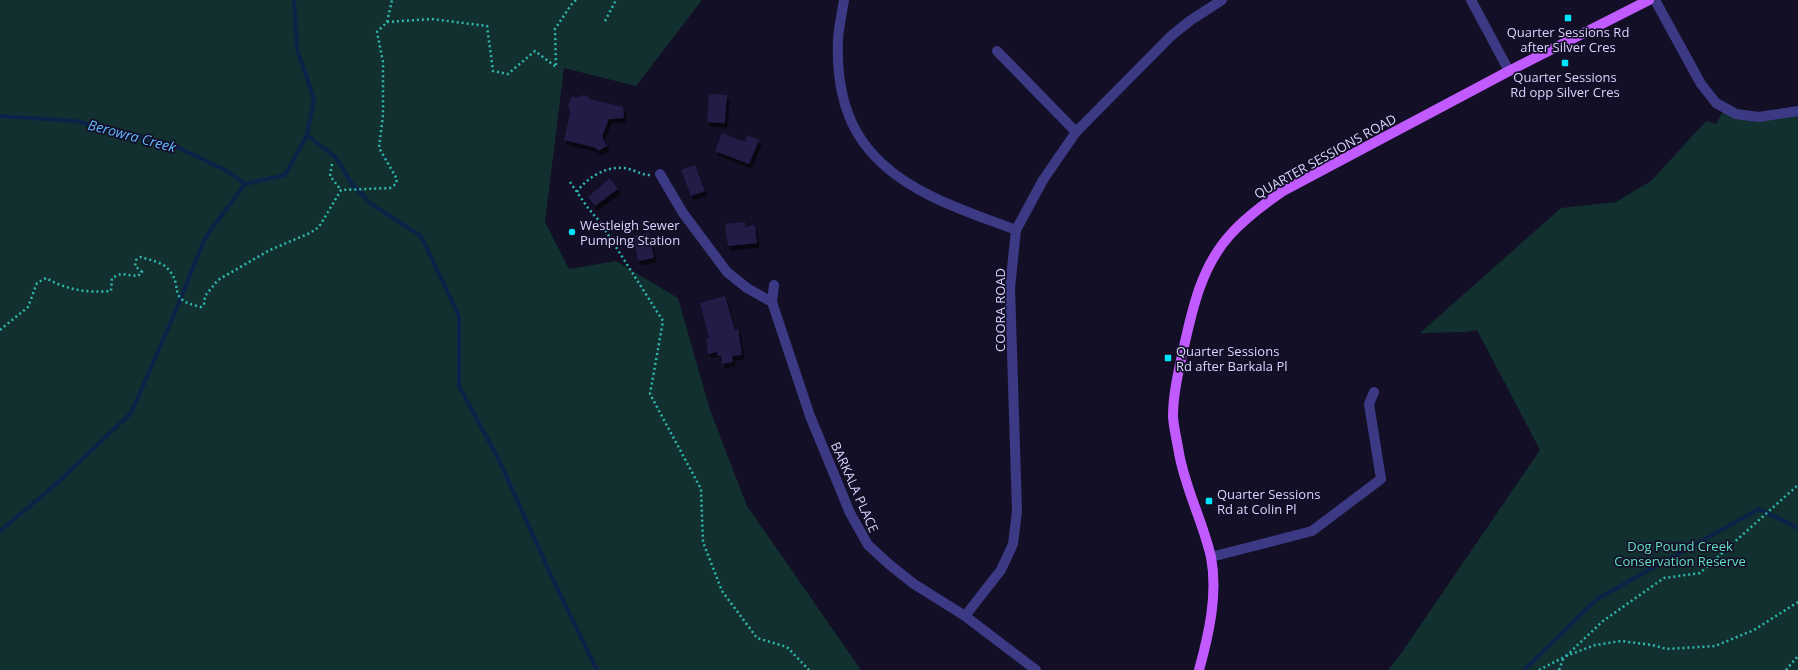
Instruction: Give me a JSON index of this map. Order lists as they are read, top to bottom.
{
  "streets": {
    "main road": ["QUARTER SESSIONS ROAD"],
    "street": ["COORA ROAD", "BARKALA PLACE"]
  },
  "crossings": [
    ["COORA ROAD", "BARKALA PLACE"]
  ],
  "water": ["Berowra Creek"],
  "parks": ["Dog Pound Creek Conservation Reserve"],
  "places": {
    "transit": [
      "Quarter Sessions Rd after Silver Cres",
      "Quarter Sessions Rd opp Silver Cres",
      "Quarter Sessions Rd after Barkala Pl",
      "Quarter Sessions Rd at Colin Pl"
    ],
    "other": ["Westleigh Sewer Pumping Station"]
  }
}
